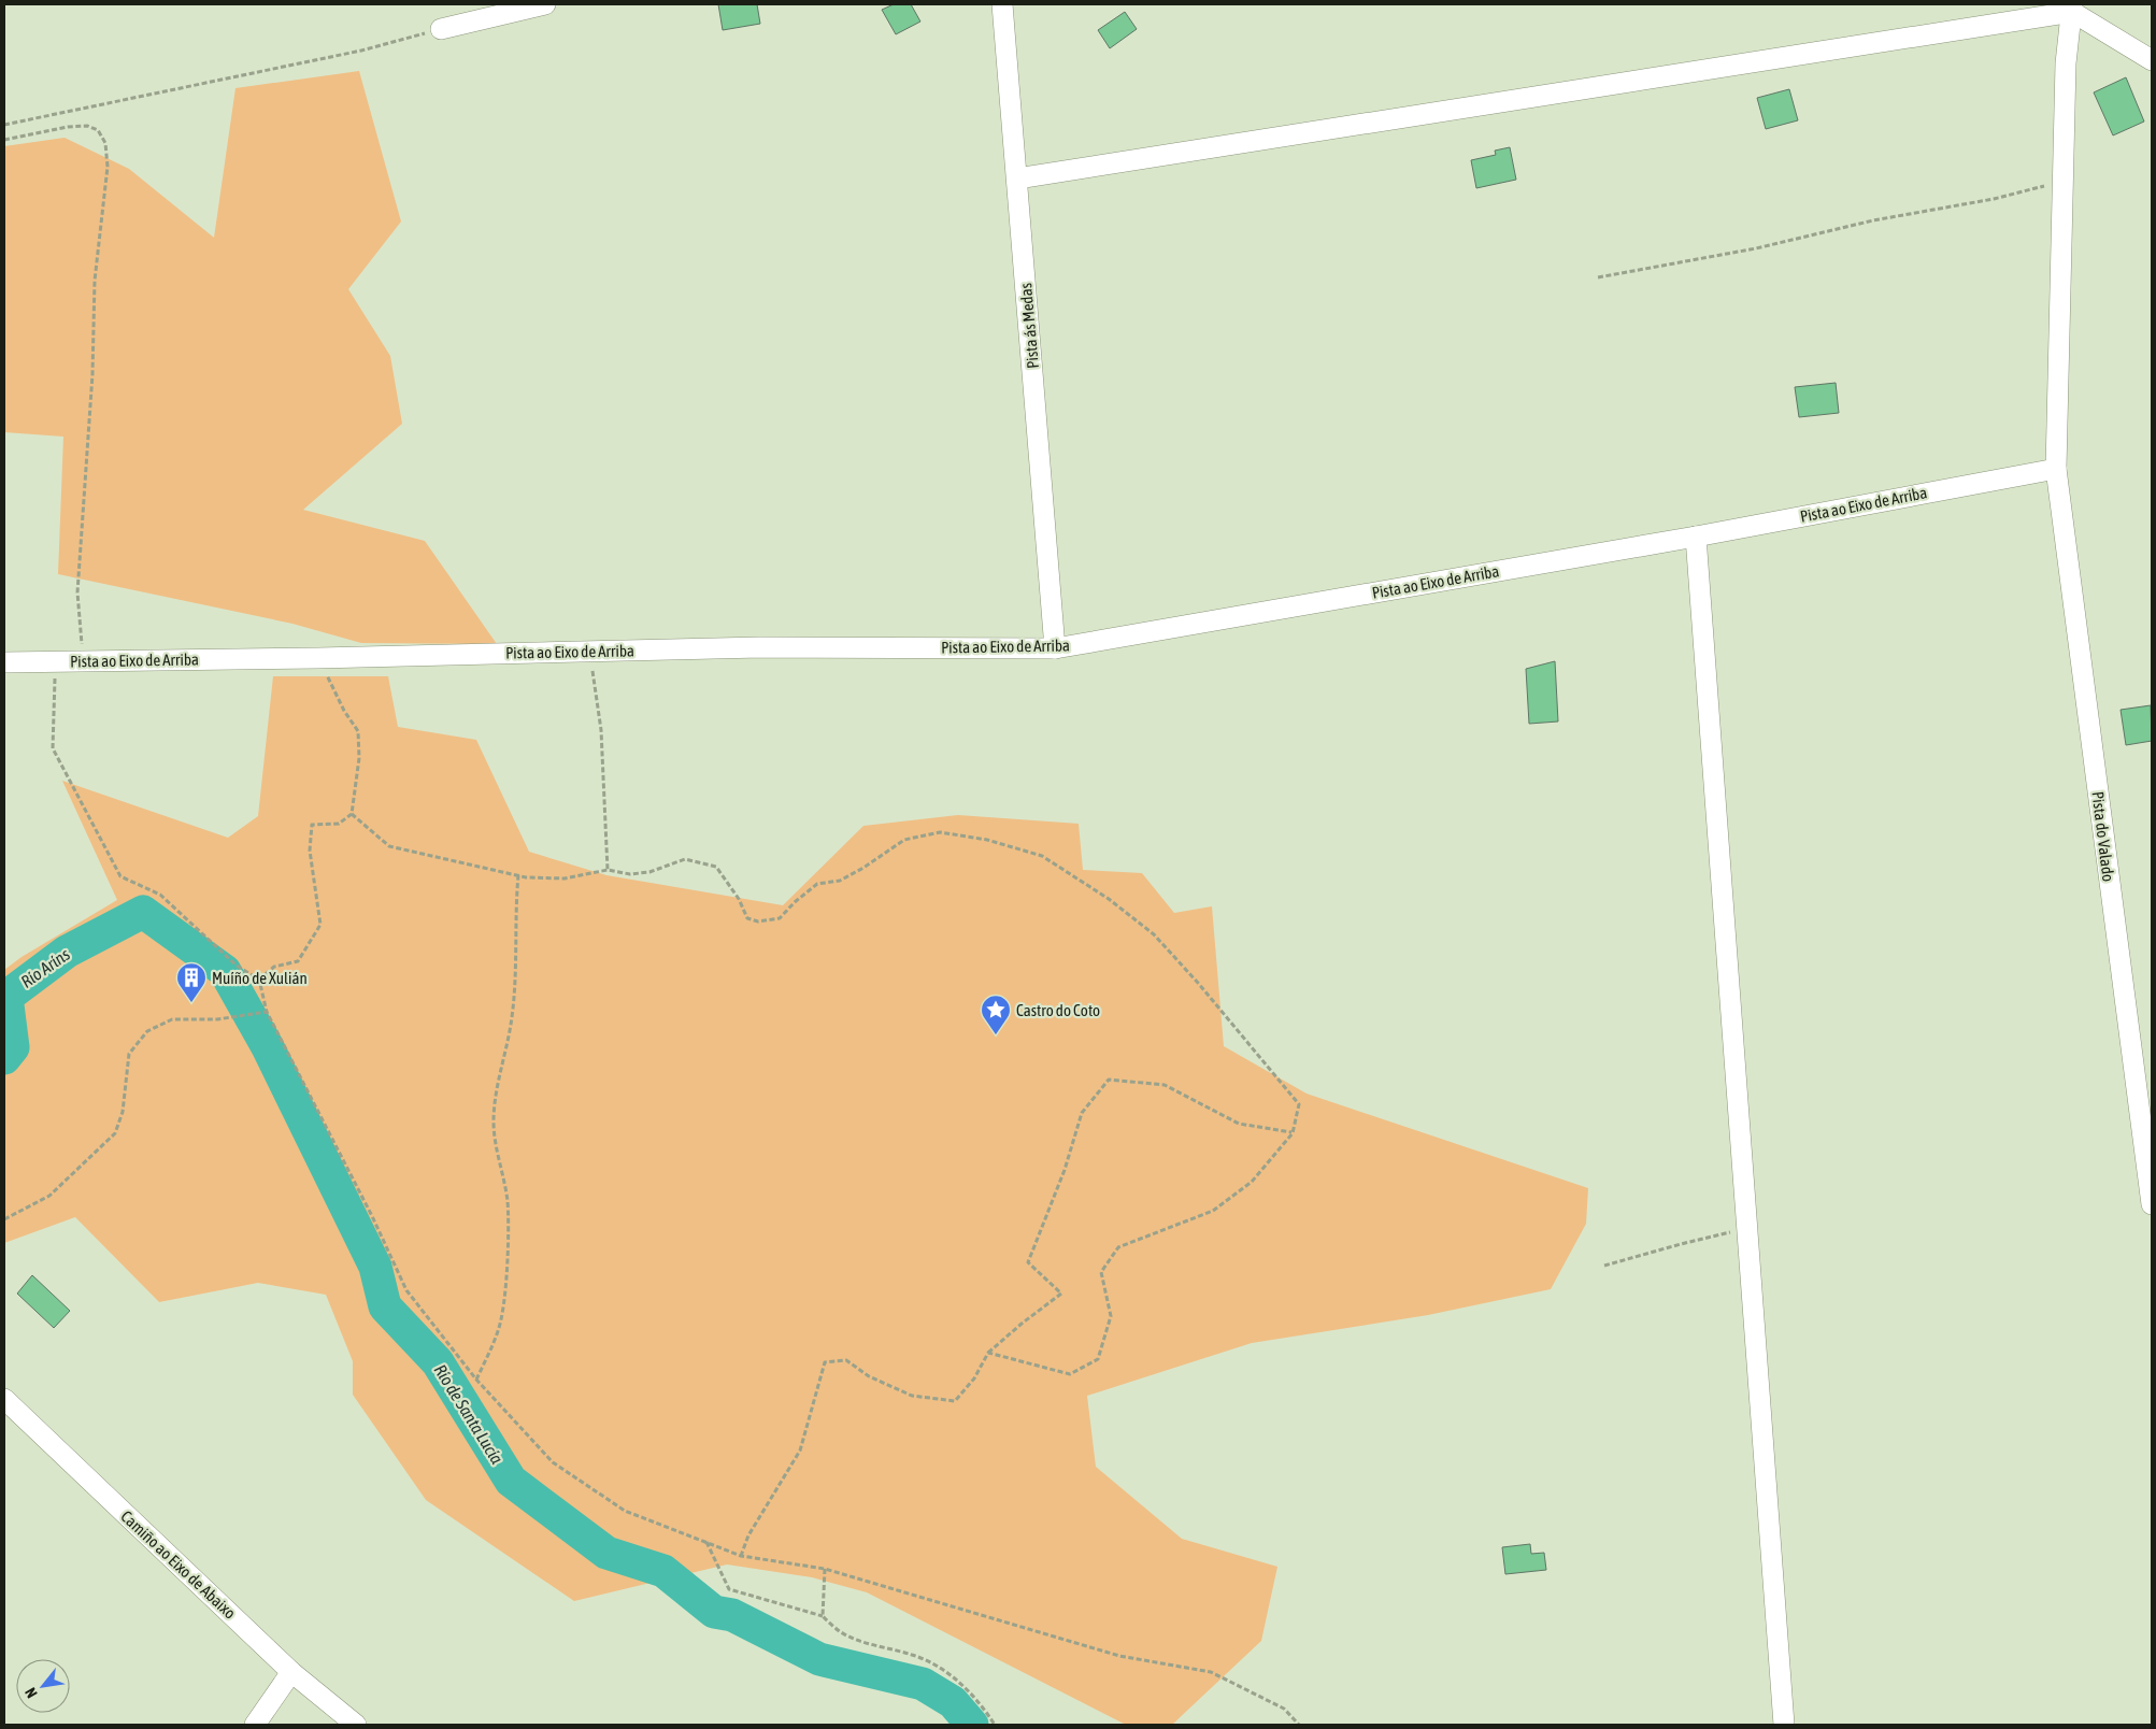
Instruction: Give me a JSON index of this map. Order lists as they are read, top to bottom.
{
  "streets": {
    "street": [
      "Pista ás Medas",
      "Pista ao Eixo de Arriba",
      "Pista do Valado",
      "Camiño ao Eixo de Abaixo"
    ]
  },
  "crossings": [
    ["Pista ás Medas", "Pista ao Eixo de Arriba"],
    ["Pista ao Eixo de Arriba", "Pista do Valado"]
  ],
  "water": ["Río Aríns", "Río de Santa Lucía"],
  "places": {
    "building": ["Muíño de Xulián"],
    "place": ["Castro do Coto"]
  },
  "north": "bottom left"
}
